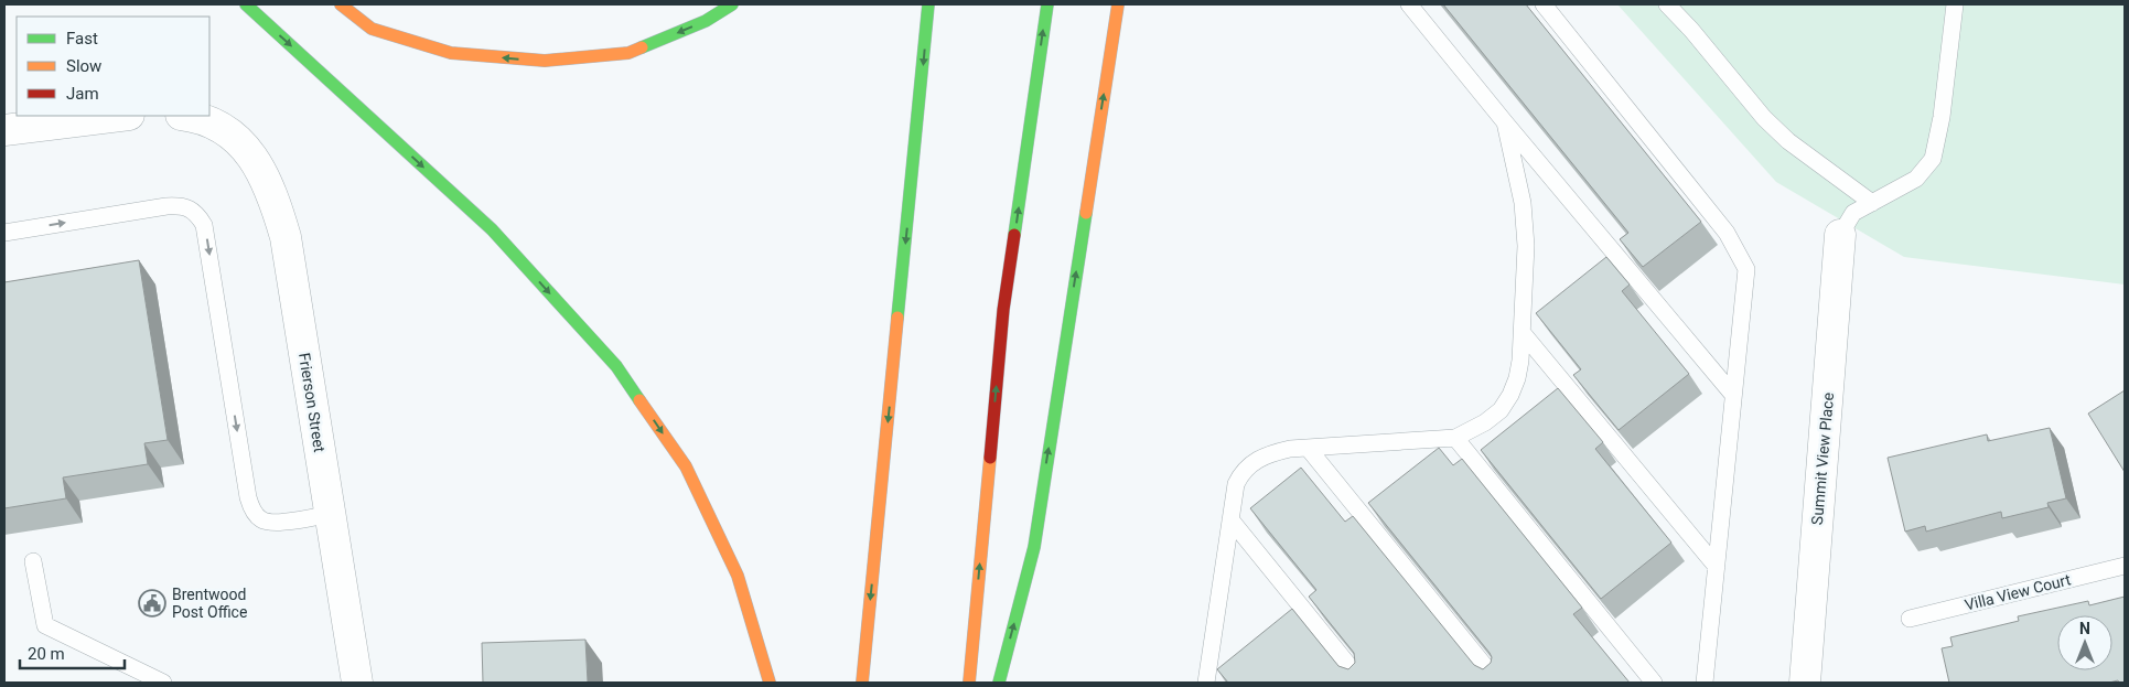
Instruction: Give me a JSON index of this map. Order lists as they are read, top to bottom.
{
  "streets": {
    "street": ["Frierson Street", "Summit View Place"],
    "lane": ["Villa View Court"]
  },
  "places": {
    "public building": ["Brentwood Post Office"]
  },
  "legend": ["Fast", "Slow", "Jam"],
  "scale_bar": "20 m",
  "north": "top"
}
